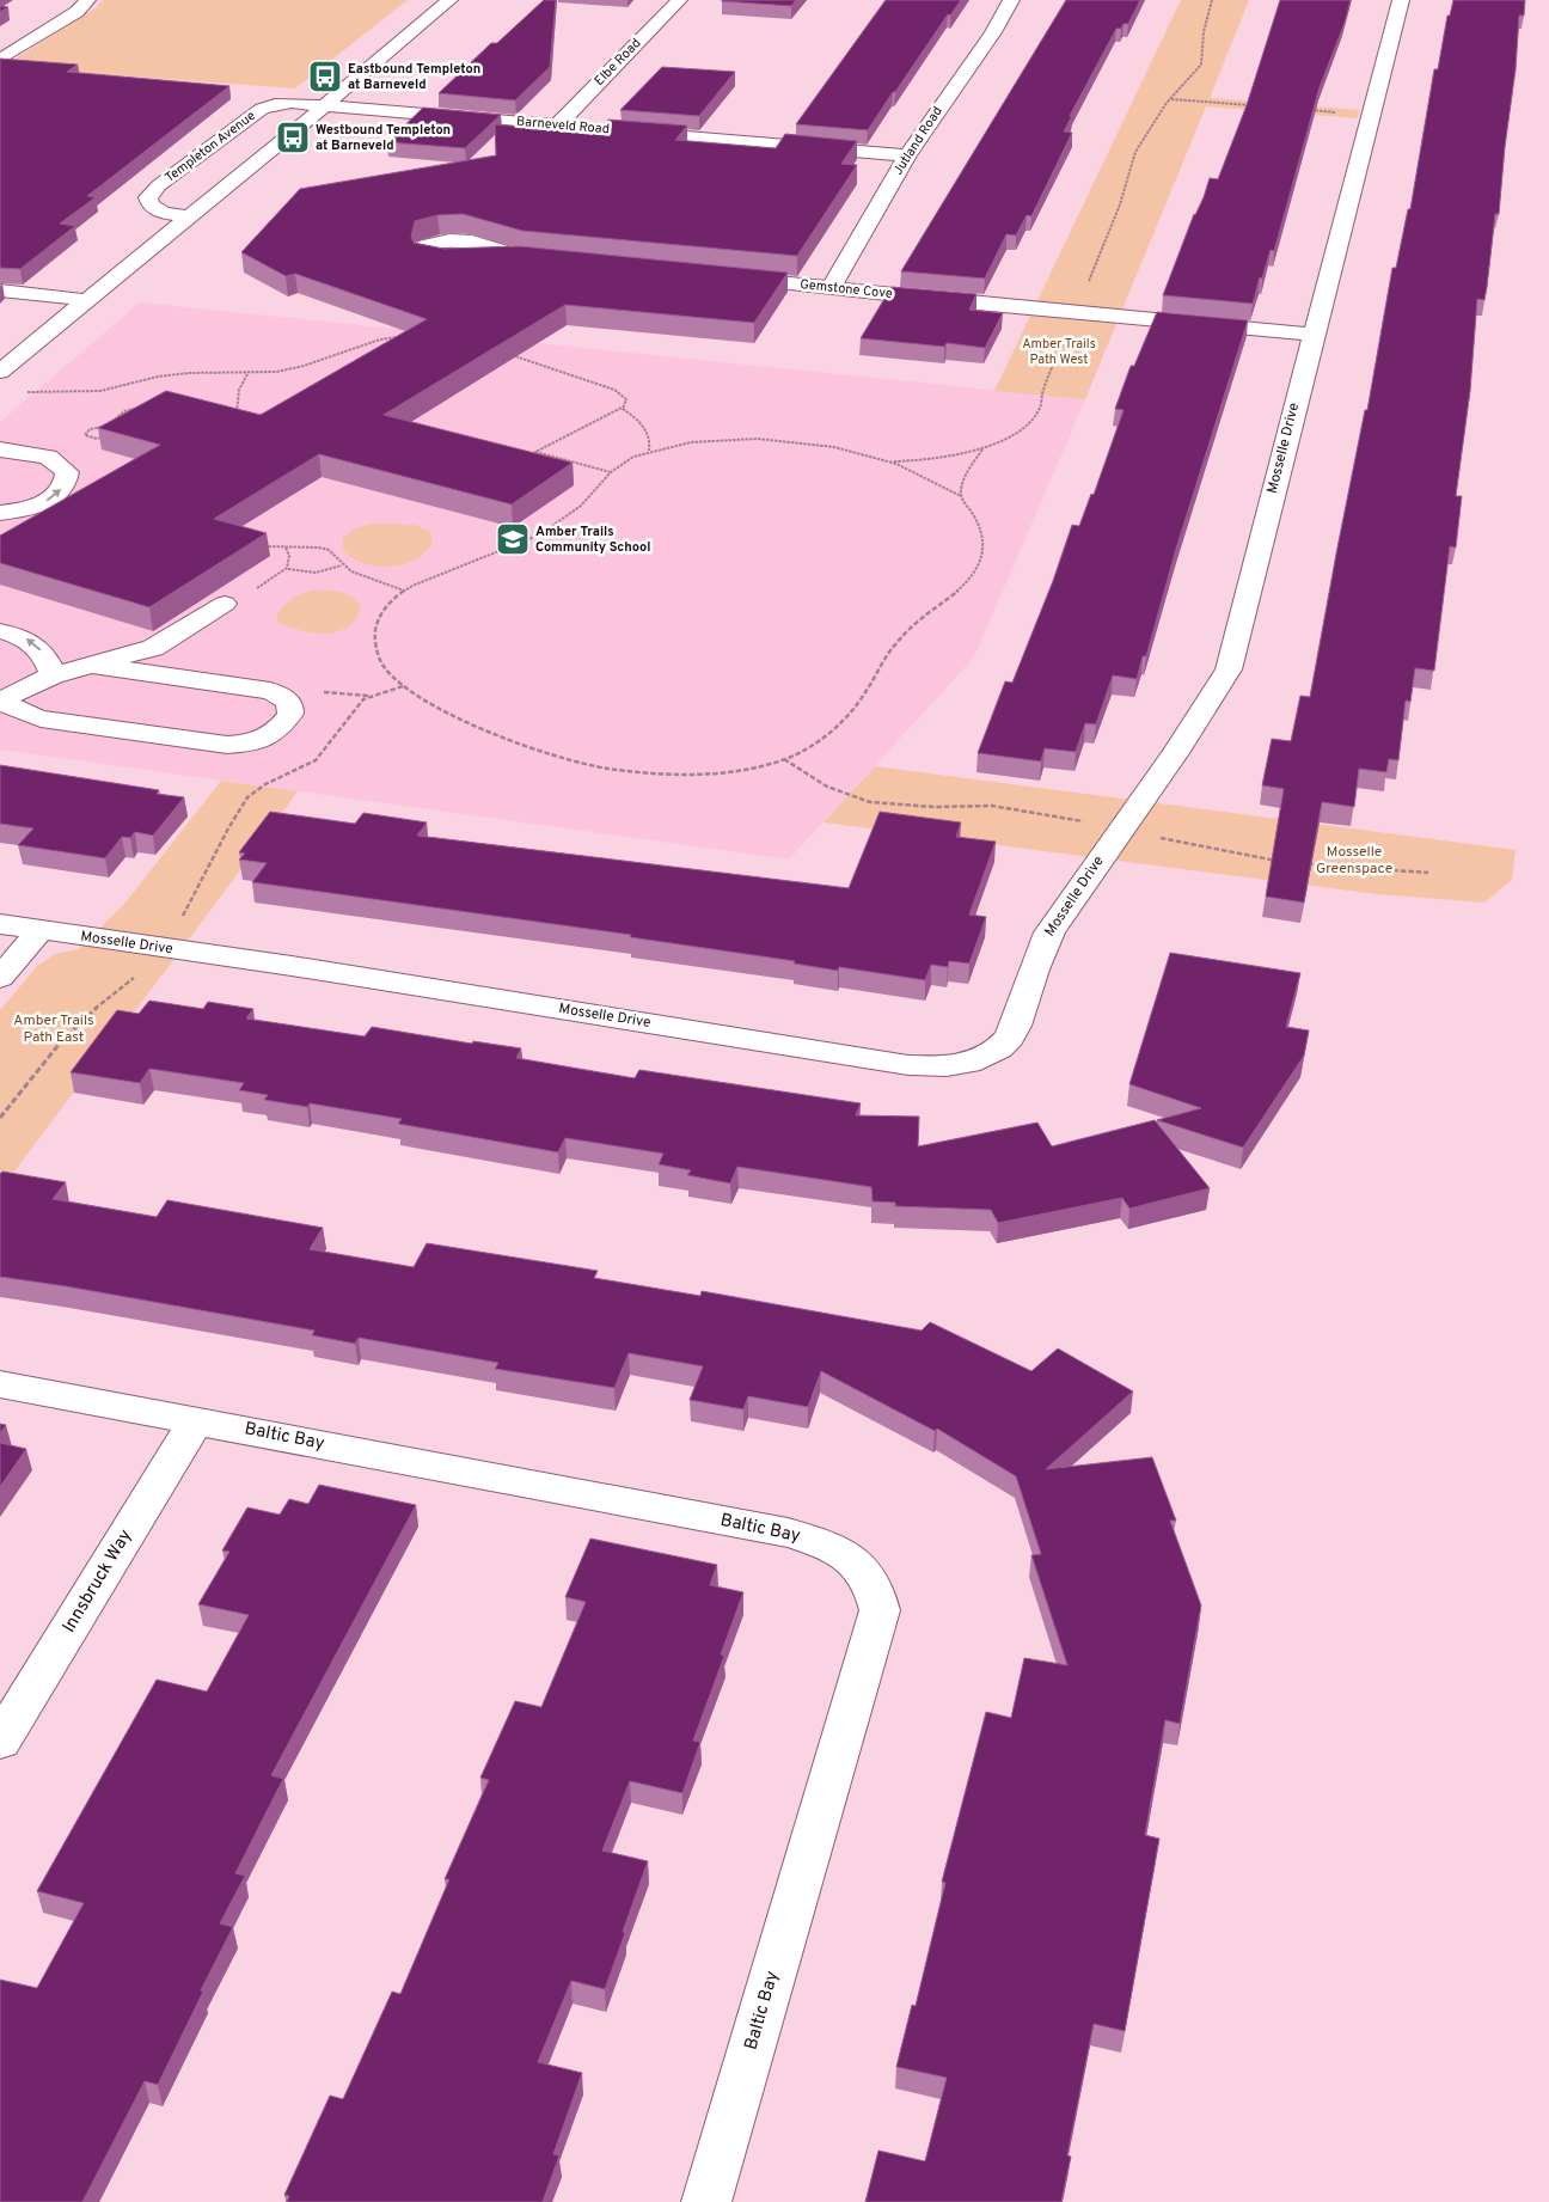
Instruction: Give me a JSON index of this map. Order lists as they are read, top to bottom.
{
  "streets": {
    "street": [
      "Elbe Road",
      "Barneveld Road",
      "Jutland Road",
      "Templeton Avenue",
      "Gemstone Cove",
      "Mosselle Drive",
      "Baltic Bay",
      "Innsbruck Way"
    ]
  },
  "crossings": [
    ["Elbe Road", "Barneveld Road"],
    ["Barneveld Road", "Jutland Road"],
    ["Barneveld Road", "Templeton Avenue"],
    ["Jutland Road", "Gemstone Cove"],
    ["Gemstone Cove", "Mosselle Drive"],
    ["Baltic Bay", "Innsbruck Way"]
  ],
  "parks": ["Amber Trails Path West", "Mosselle Greenspace", "Amber Trails Path East"],
  "places": {
    "bus stop": ["Eastbound Templeton at Barneveld", "Westbound Templeton at Barneveld"],
    "school or university": ["Amber Trails Community School"]
  }
}
